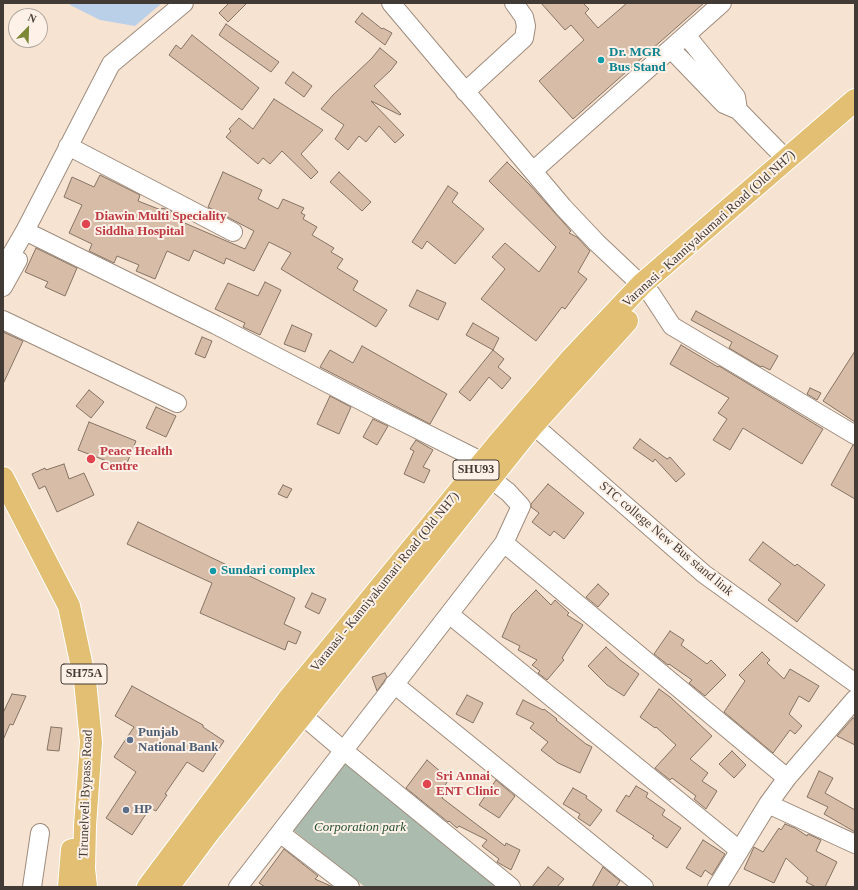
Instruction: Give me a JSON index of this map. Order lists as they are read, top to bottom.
{
  "streets": {
    "main road": [
      "Varanasi - Kanniyakumari Road (Old NH7)",
      "SHU93",
      "SH75A",
      "Tirunelveli Bypass Road"
    ],
    "street": ["STC college New Bus stand link"]
  },
  "crossings": [
    ["Varanasi - Kanniyakumari Road (Old NH7)", "STC college New Bus stand link"]
  ],
  "parks": ["Corporation park"],
  "places": [
    "Dr. MGR Bus Stand",
    "Diawin Multi Speciality Siddha Hospital",
    "Peace Health Centre",
    "Sundari complex",
    "Punjab National Bank",
    "Sri Annai ENT Clinic",
    "HP"
  ],
  "north": "top right"
}
